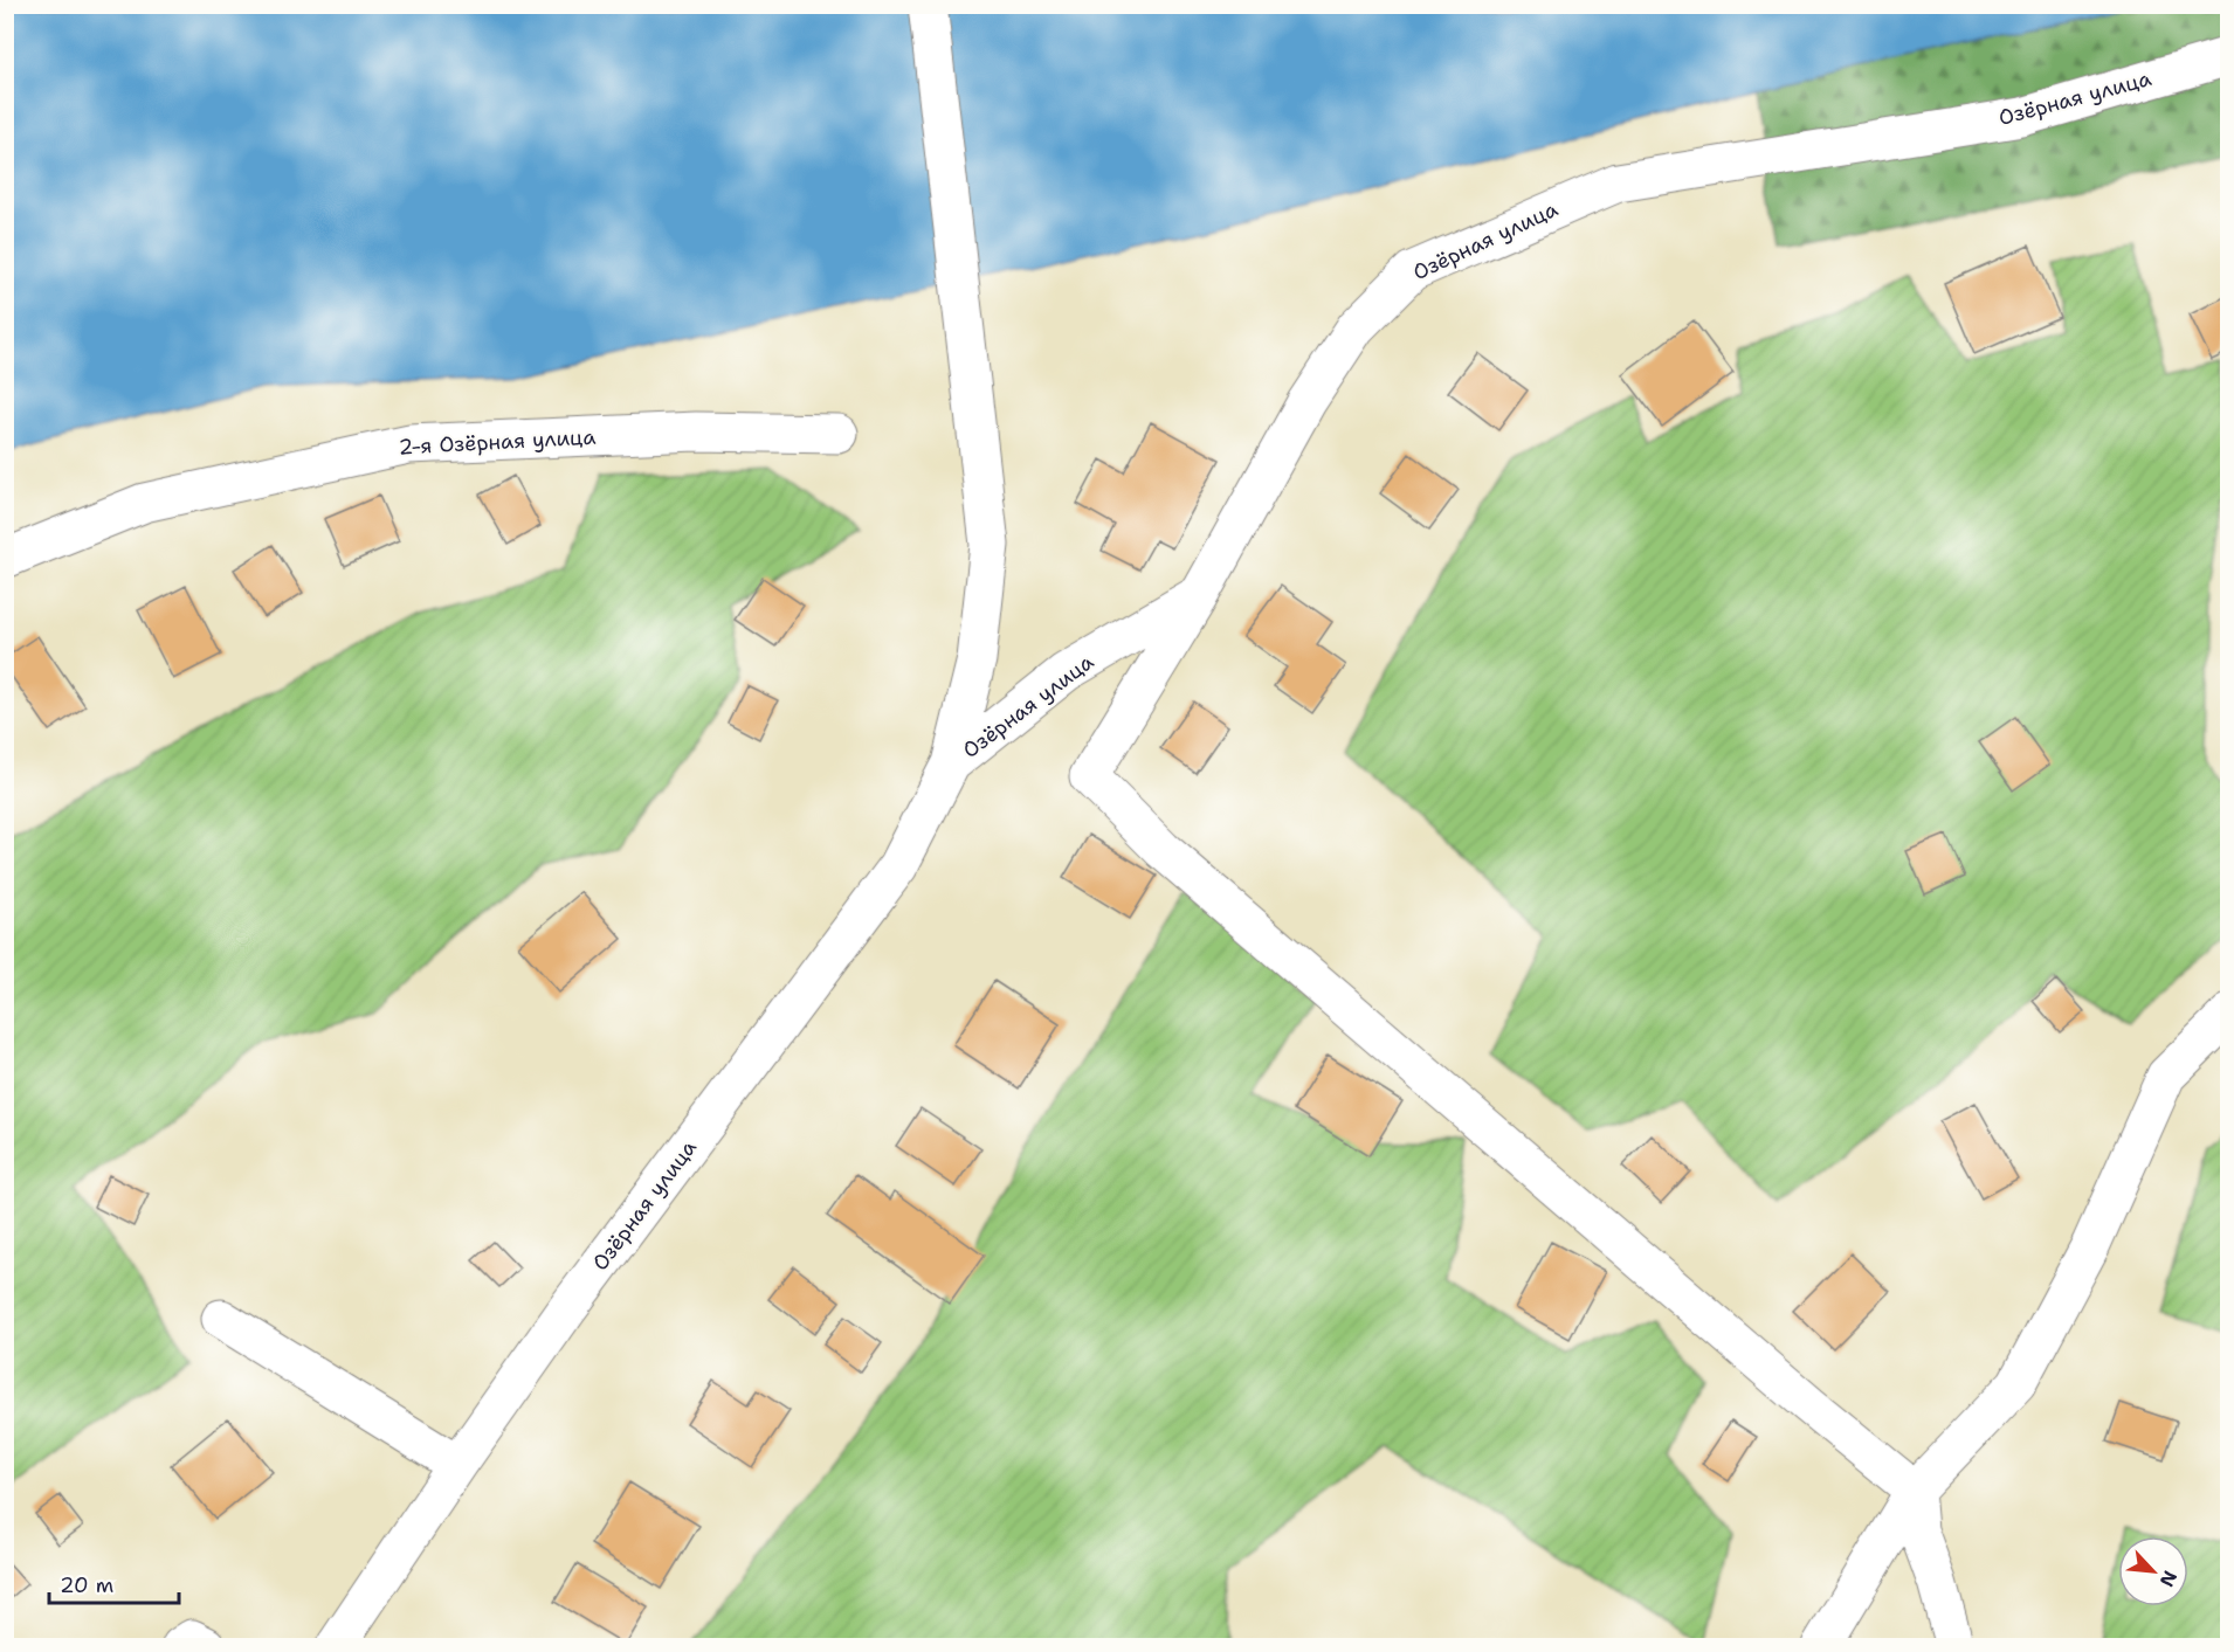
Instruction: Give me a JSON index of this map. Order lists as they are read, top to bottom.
{
  "streets": {
    "street": ["Озёрная улица", "2-я Озёрная улица"]
  },
  "scale_bar": "20 m",
  "north": "bottom right"
}
